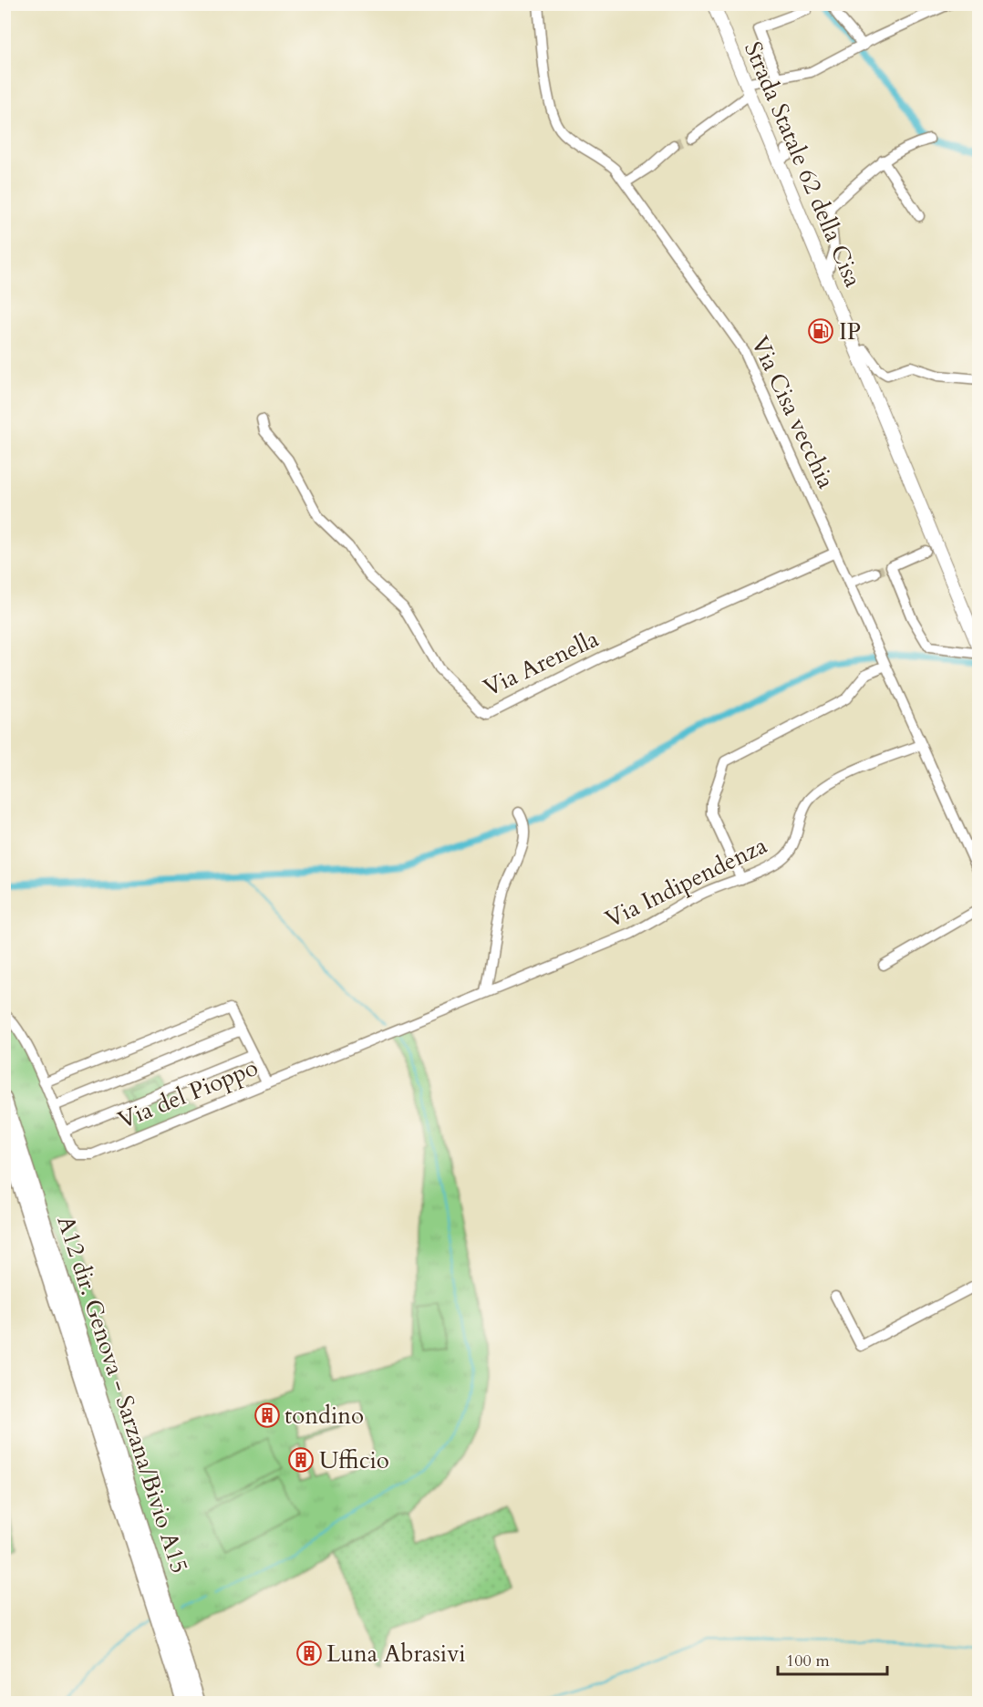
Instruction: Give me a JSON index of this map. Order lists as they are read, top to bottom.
{
  "streets": {
    "highway": ["A12 dir. Genova - Sarzana/Bivio A15"],
    "main road": ["Strada Statale 62 della Cisa"],
    "street": [
      "Via Cisa vecchia",
      "Via Arenella",
      "Via Indipendenza",
      "Via del Pioppo"
    ]
  },
  "crossings": [
    ["Via Cisa vecchia", "Via Arenella"],
    ["Via Cisa vecchia", "Via Indipendenza"],
    ["Via Indipendenza", "Via del Pioppo"]
  ],
  "places": {
    "fuel station": ["IP"],
    "building": ["tondino", "Ufficio", "Luna Abrasivi"]
  },
  "scale_bar": "100 m"
}
